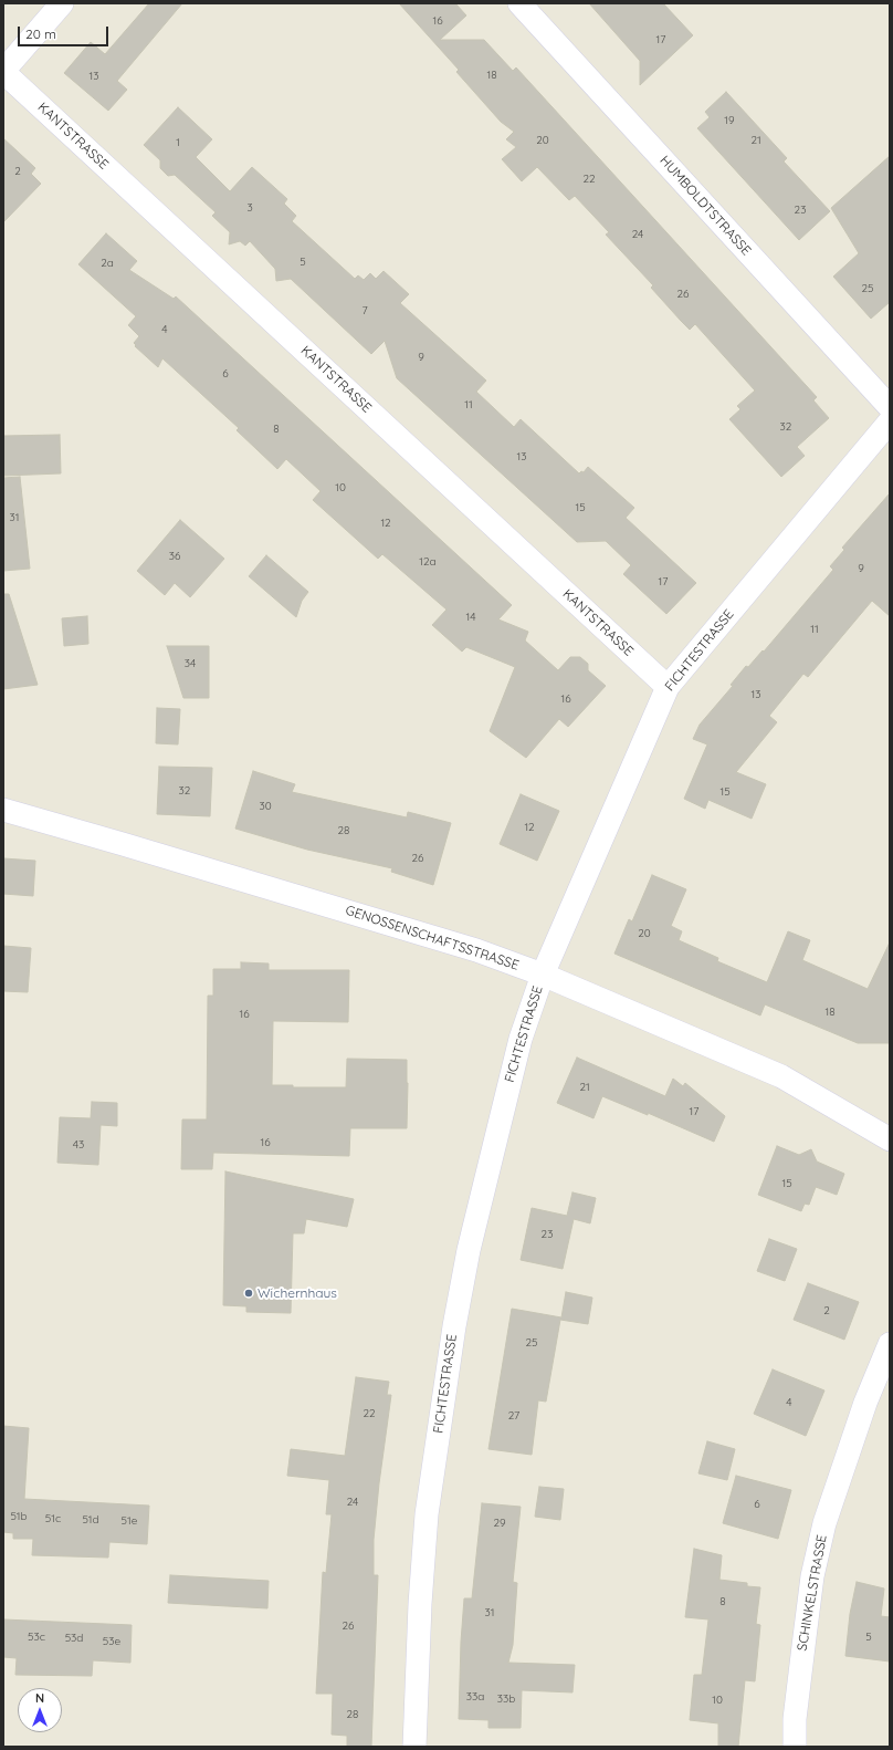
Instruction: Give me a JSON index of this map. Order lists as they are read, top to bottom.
{
  "streets": {
    "street": [
      "KANTSTRASSE",
      "HUMBOLDTSTRASSE",
      "FICHTESTRASSE",
      "GENOSSENSCHAFTSSTRASSE",
      "SCHINKELSTRASSE"
    ]
  },
  "crossings": [
    ["KANTSTRASSE", "FICHTESTRASSE"],
    ["FICHTESTRASSE", "GENOSSENSCHAFTSSTRASSE"]
  ],
  "places": ["Wichernhaus"],
  "house_numbers": [
    "16",
    "17",
    "18",
    "13",
    "19",
    "20",
    "21",
    "1",
    "2",
    "22",
    "3",
    "23",
    "24",
    "5",
    "2a",
    "25",
    "26",
    "7",
    "4",
    "9",
    "6",
    "11",
    "32",
    "8",
    "13",
    "10",
    "15",
    "31",
    "12",
    "36",
    "12a",
    "9",
    "17",
    "14",
    "11",
    "34",
    "13",
    "16",
    "32",
    "15",
    "30",
    "12",
    "28",
    "26",
    "20",
    "18",
    "16",
    "21",
    "17",
    "16",
    "43",
    "15",
    "23",
    "2",
    "25",
    "4",
    "22",
    "27",
    "24",
    "6",
    "51b",
    "51c",
    "51d",
    "51e",
    "29",
    "8",
    "31",
    "26",
    "53c",
    "5",
    "53d",
    "53e",
    "33a",
    "33b",
    "10",
    "28"
  ],
  "scale_bar": "20 m",
  "north": "top"
}
